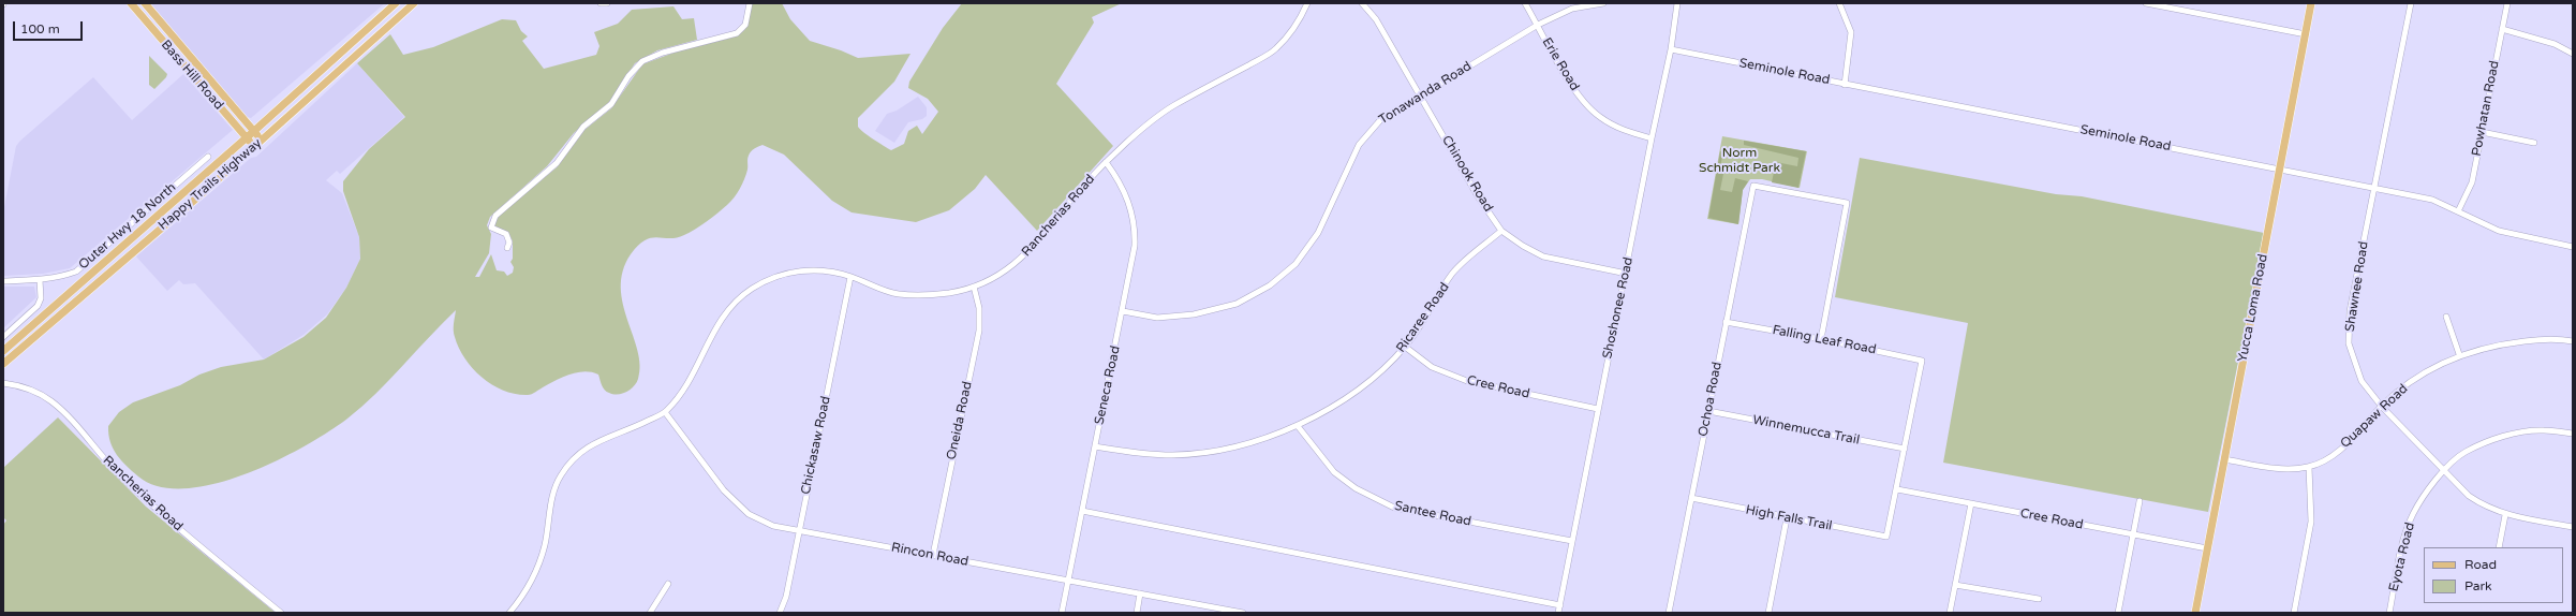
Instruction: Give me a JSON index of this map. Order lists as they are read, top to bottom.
{
  "streets": {
    "main road": ["Bass Hill Road", "Happy Trails Highway", "Yucca Loma Road"],
    "street": [
      "Erie Road",
      "Seminole Road",
      "Tonawanda Road",
      "Powhatan Road",
      "Chinook Road",
      "Rancherias Road",
      "Outer Hwy 18 North",
      "Shawnee Road",
      "Shoshonee Road",
      "Ricaree Road",
      "Falling Leaf Road",
      "Seneca Road",
      "Cree Road",
      "Ochoa Road",
      "Quapaw Road",
      "Oneida Road",
      "Winnemucca Trail",
      "Chickasaw Road",
      "Santee Road",
      "High Falls Trail",
      "Rincon Road",
      "Eyota Road"
    ]
  },
  "crossings": [
    ["Erie Road", "Tonawanda Road"],
    ["Erie Road", "Shoshonee Road"],
    ["Seminole Road", "Powhatan Road"],
    ["Seminole Road", "Shawnee Road"],
    ["Seminole Road", "Shoshonee Road"],
    ["Seminole Road", "Yucca Loma Road"],
    ["Bass Hill Road", "Happy Trails Highway"],
    ["Tonawanda Road", "Chinook Road"],
    ["Tonawanda Road", "Seneca Road"],
    ["Chinook Road", "Shoshonee Road"],
    ["Chinook Road", "Ricaree Road"],
    ["Rancherias Road", "Seneca Road"],
    ["Rancherias Road", "Oneida Road"],
    ["Rancherias Road", "Chickasaw Road"],
    ["Rancherias Road", "Rincon Road"],
    ["Shawnee Road", "Quapaw Road"],
    ["Shawnee Road", "Eyota Road"],
    ["Shoshonee Road", "Cree Road"],
    ["Shoshonee Road", "Santee Road"],
    ["Yucca Loma Road", "Cree Road"],
    ["Yucca Loma Road", "Quapaw Road"],
    ["Ricaree Road", "Seneca Road"],
    ["Ricaree Road", "Cree Road"],
    ["Ricaree Road", "Santee Road"],
    ["Falling Leaf Road", "Ochoa Road"],
    ["Falling Leaf Road", "Winnemucca Trail"],
    ["Seneca Road", "Rincon Road"],
    ["Cree Road", "High Falls Trail"],
    ["Ochoa Road", "Winnemucca Trail"],
    ["Ochoa Road", "High Falls Trail"],
    ["Oneida Road", "Rincon Road"],
    ["Chickasaw Road", "Rincon Road"]
  ],
  "parks": ["Norm Schmidt Park"],
  "legend": ["Road", "Park"],
  "scale_bar": "100 m"
}
